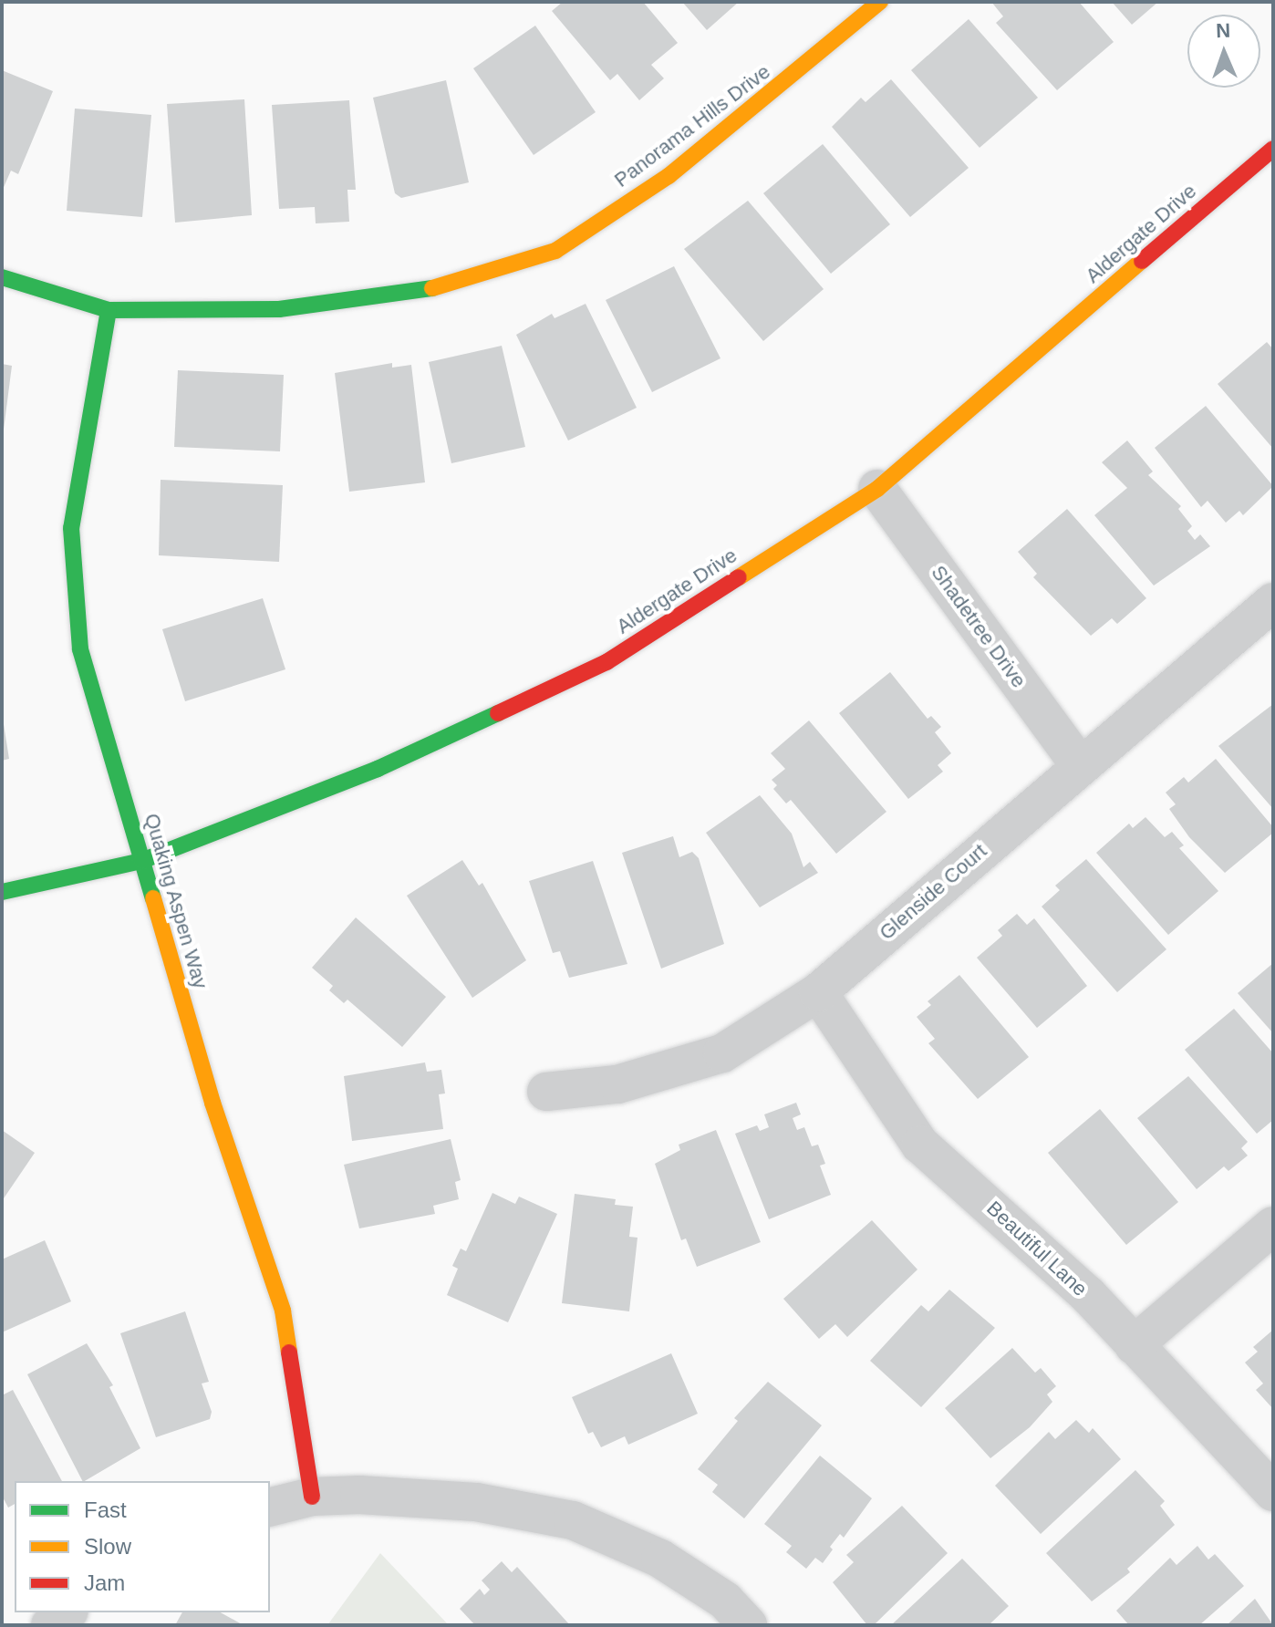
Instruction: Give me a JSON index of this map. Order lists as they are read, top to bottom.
{
  "streets": {
    "street": [
      "Panorama Hills Drive",
      "Aldergate Drive",
      "Shadetree Drive",
      "Glenside Court",
      "Quaking Aspen Way",
      "Beautiful Lane"
    ]
  },
  "crossings": [
    ["Panorama Hills Drive", "Quaking Aspen Way"],
    ["Aldergate Drive", "Shadetree Drive"],
    ["Aldergate Drive", "Quaking Aspen Way"],
    ["Shadetree Drive", "Glenside Court"],
    ["Glenside Court", "Beautiful Lane"]
  ],
  "legend": ["Fast", "Slow", "Jam"],
  "north": "top"
}
